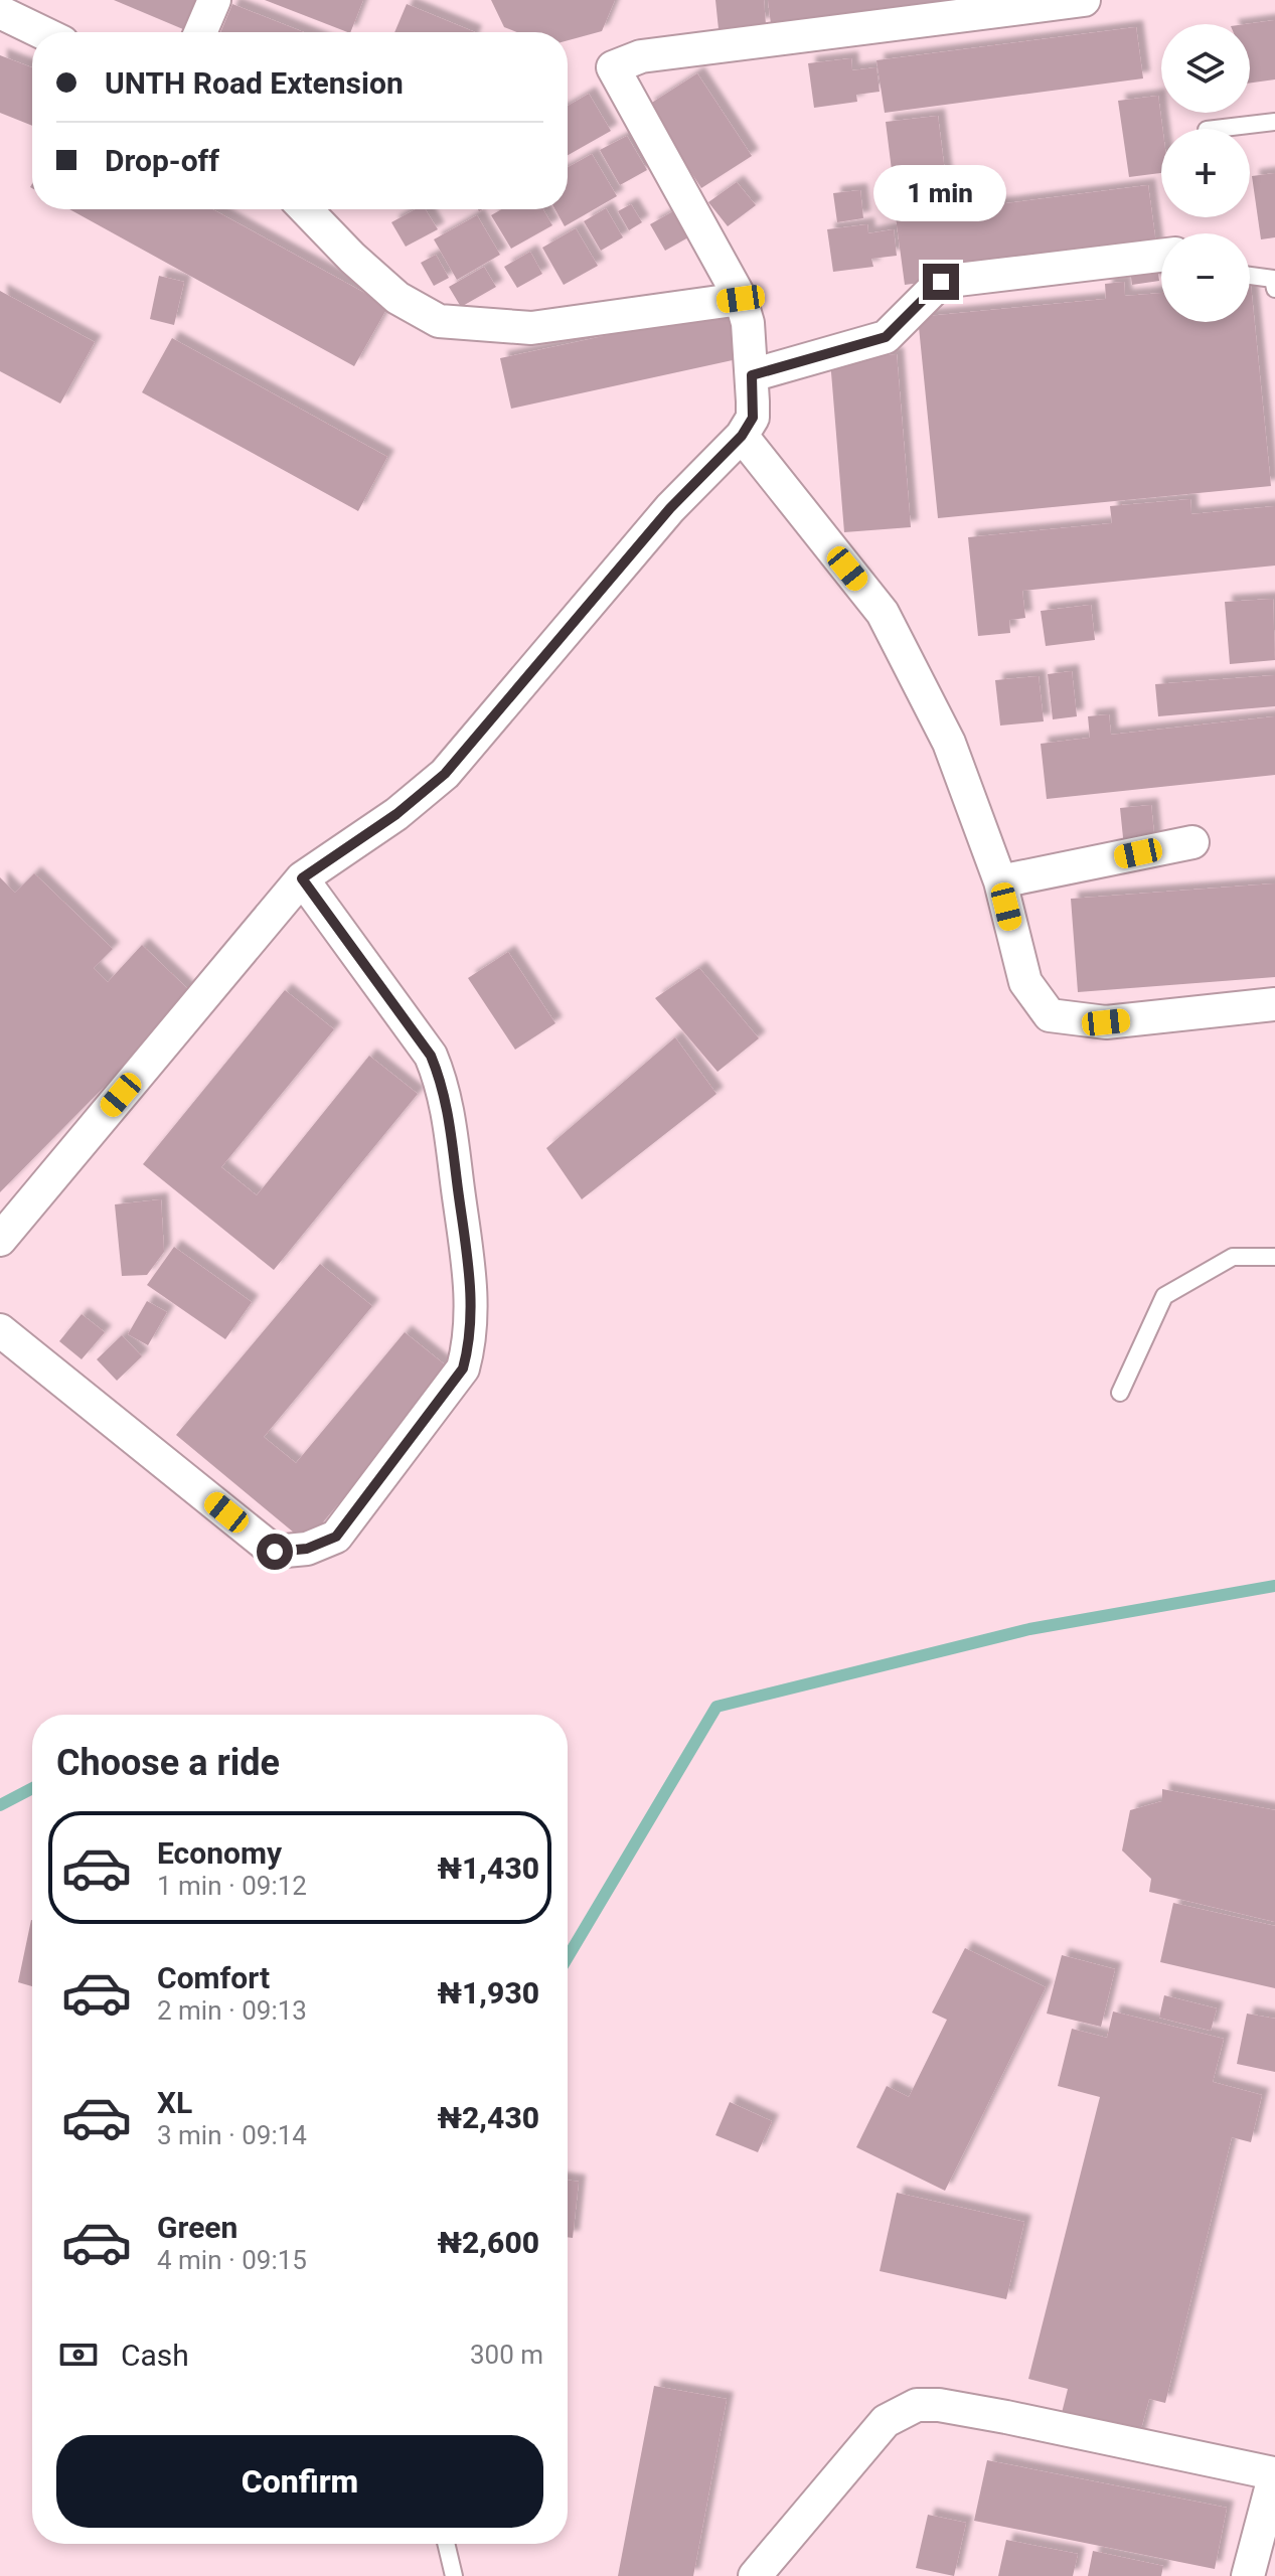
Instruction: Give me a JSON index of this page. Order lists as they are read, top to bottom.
{
  "page": {
    "map_buttons": ["+", "−"],
    "banner": ["UNTH Road Extension", "Drop-off"],
    "bubble": "1 min",
    "heading": "Choose a ride",
    "list": [
      {
        "name": "Economy",
        "note": "1 min · 09:12",
        "value": "₦1,430"
      },
      {
        "name": "Comfort",
        "note": "2 min · 09:13",
        "value": "₦1,930"
      },
      {
        "name": "XL",
        "note": "3 min · 09:14",
        "value": "₦2,430"
      },
      {
        "name": "Green",
        "note": "4 min · 09:15",
        "value": "₦2,600"
      }
    ],
    "pay": ["Cash", "300 m"],
    "buttons": "Confirm"
  }
}
